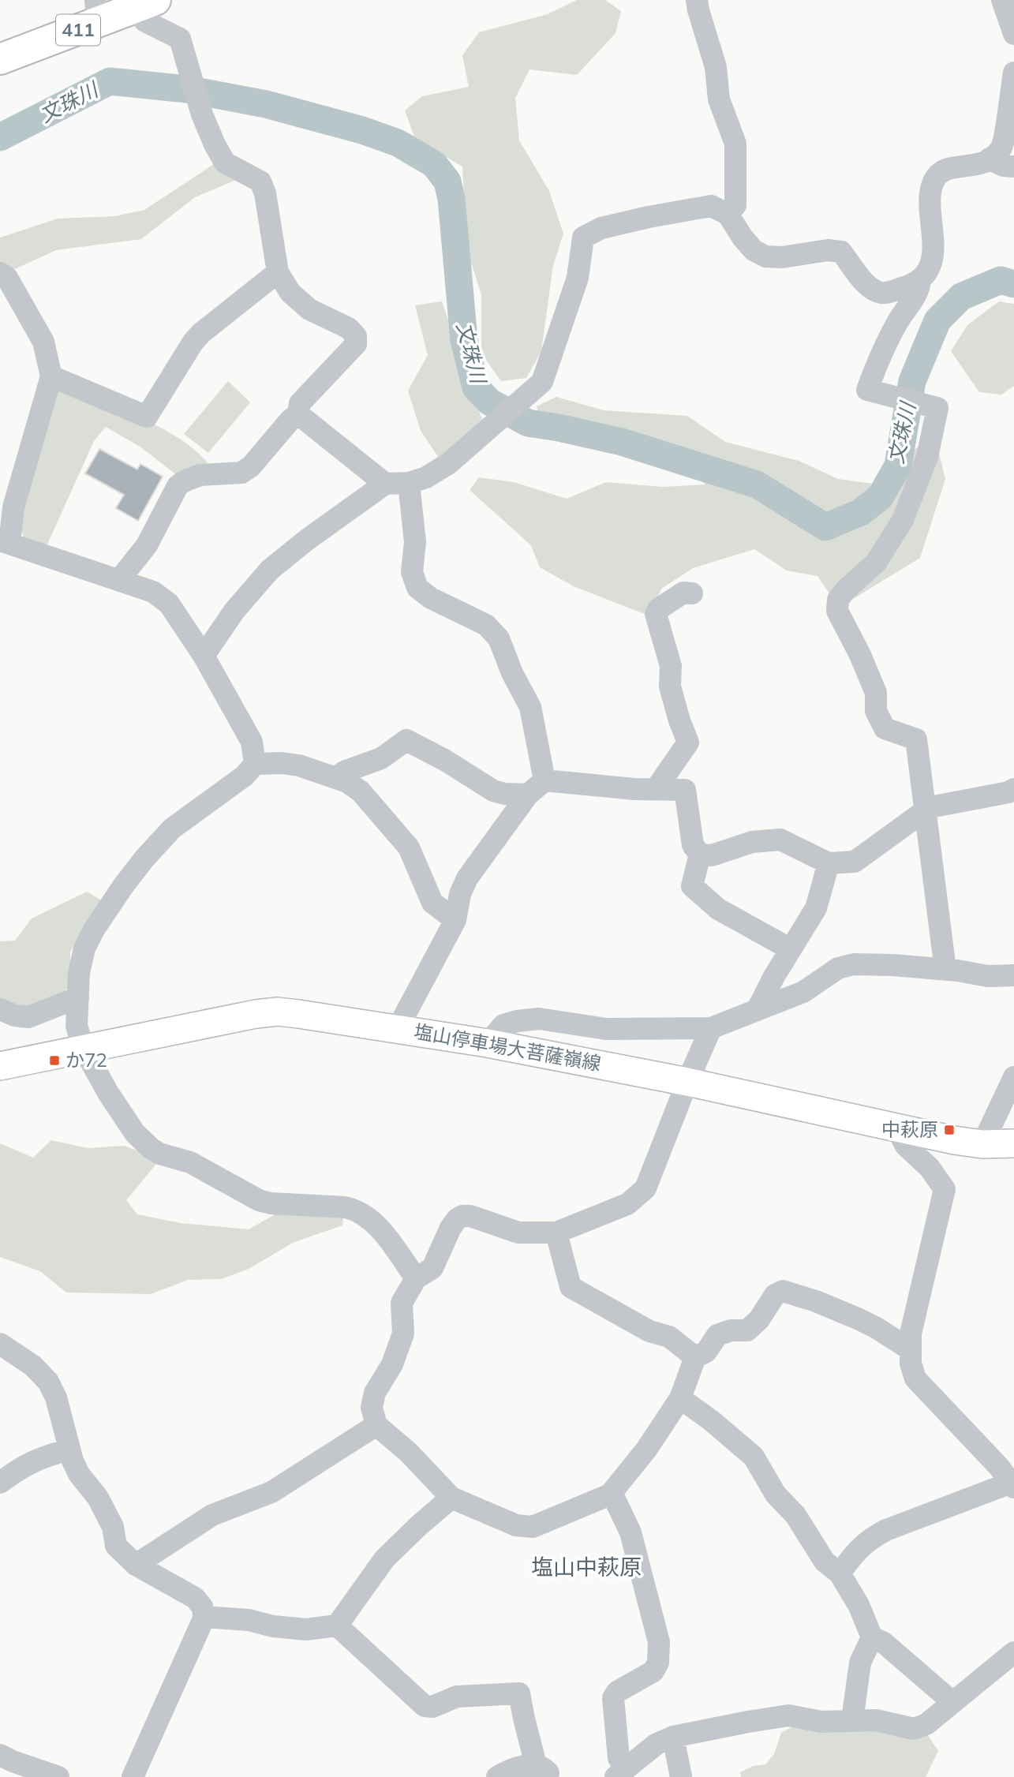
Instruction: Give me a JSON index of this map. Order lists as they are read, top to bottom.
{
  "streets": {
    "highway": ["411"],
    "main road": ["塩山停車場大菩薩嶺線"]
  },
  "districts": ["塩山中萩原"],
  "water": ["文珠川"],
  "places": {
    "transit": ["か72", "中萩原"]
  }
}
